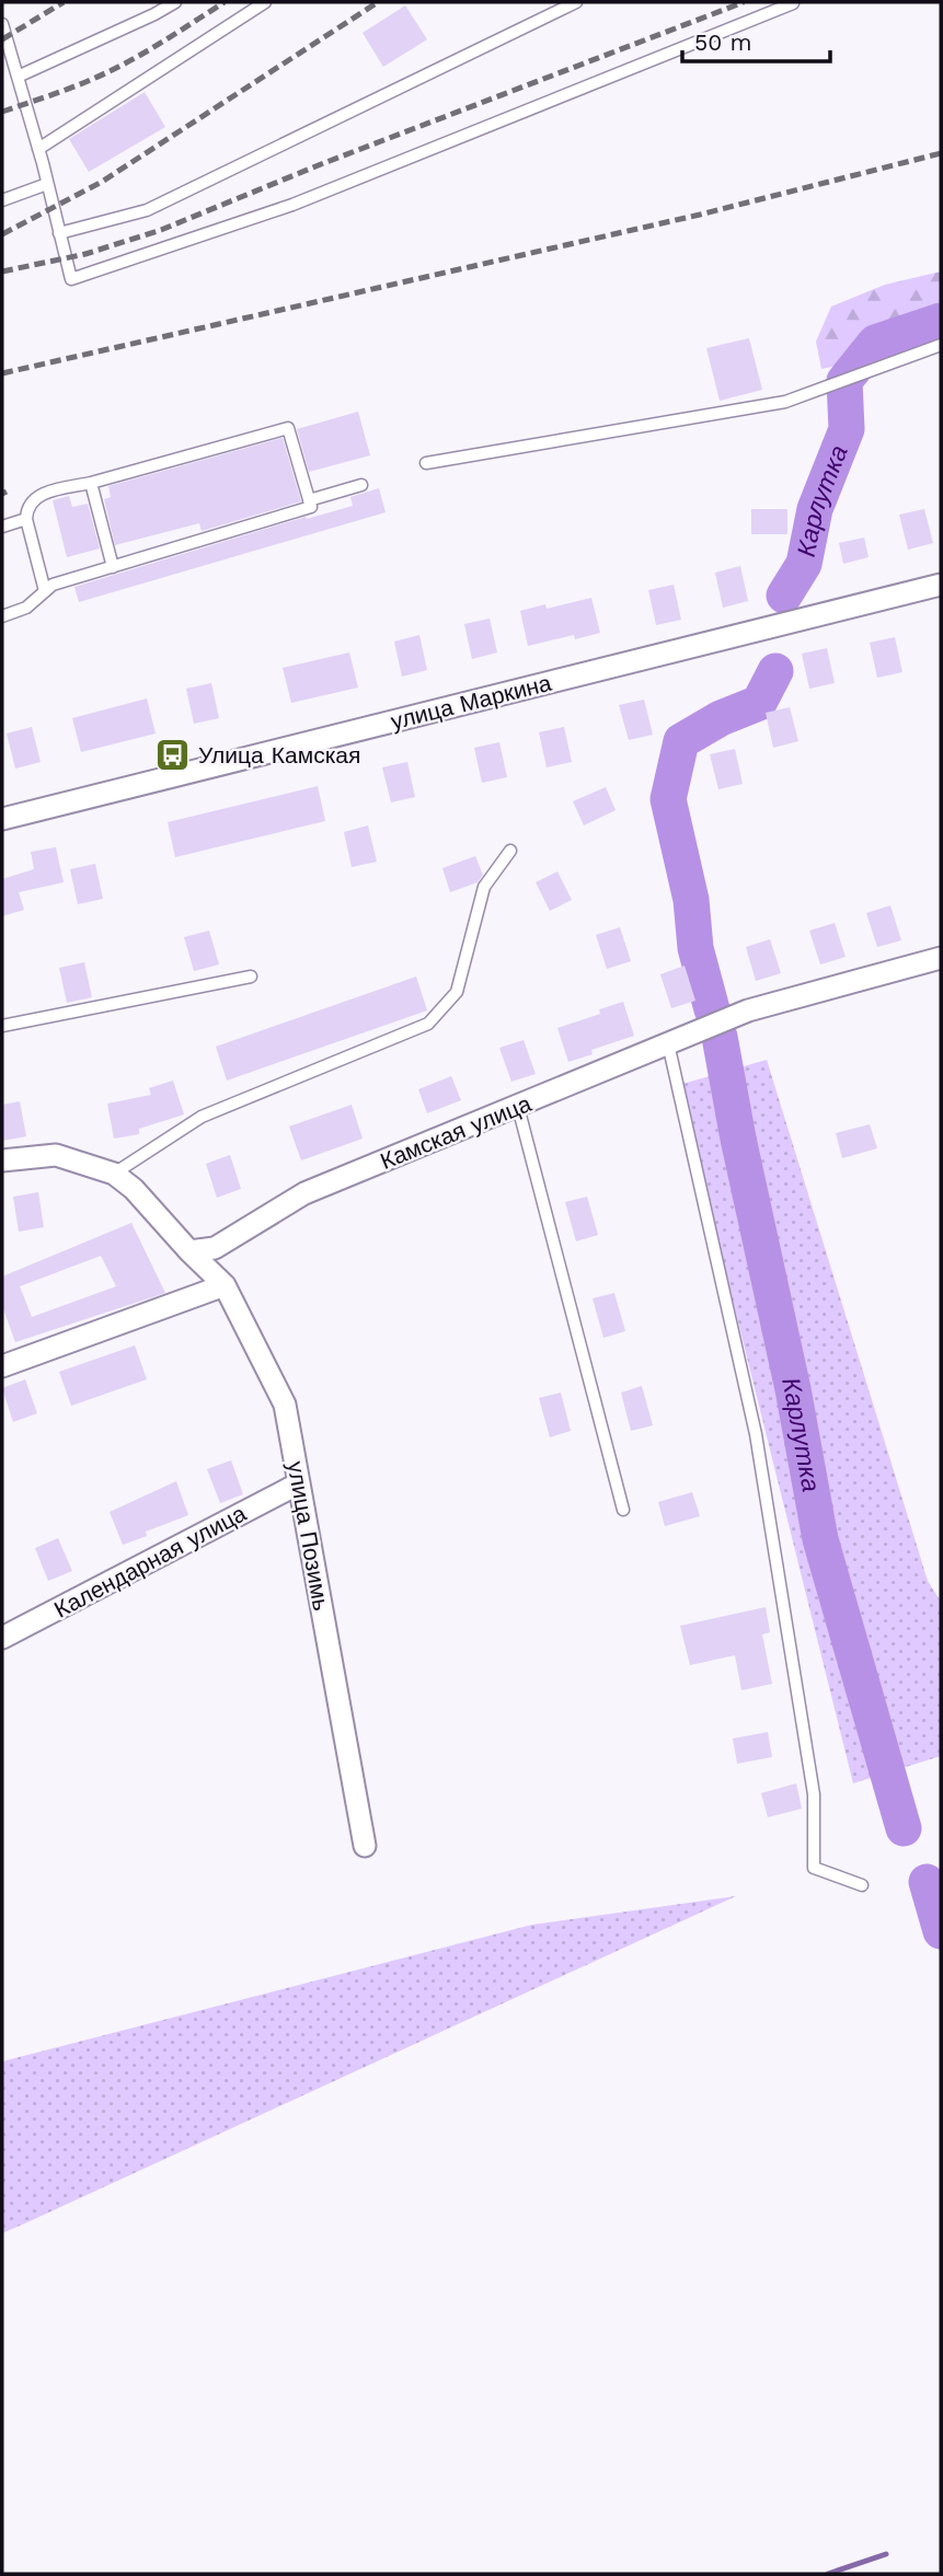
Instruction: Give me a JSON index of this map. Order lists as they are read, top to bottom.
{
  "streets": {
    "street": [
      "улица Маркина",
      "Камская улица",
      "улица Позимь",
      "Календарная улица"
    ]
  },
  "crossings": [
    ["Камская улица", "улица Позимь"],
    ["улица Позимь", "Календарная улица"]
  ],
  "water": ["Карлутка"],
  "places": {
    "bus stop": ["Улица Камская"]
  },
  "scale_bar": "50 m"
}
